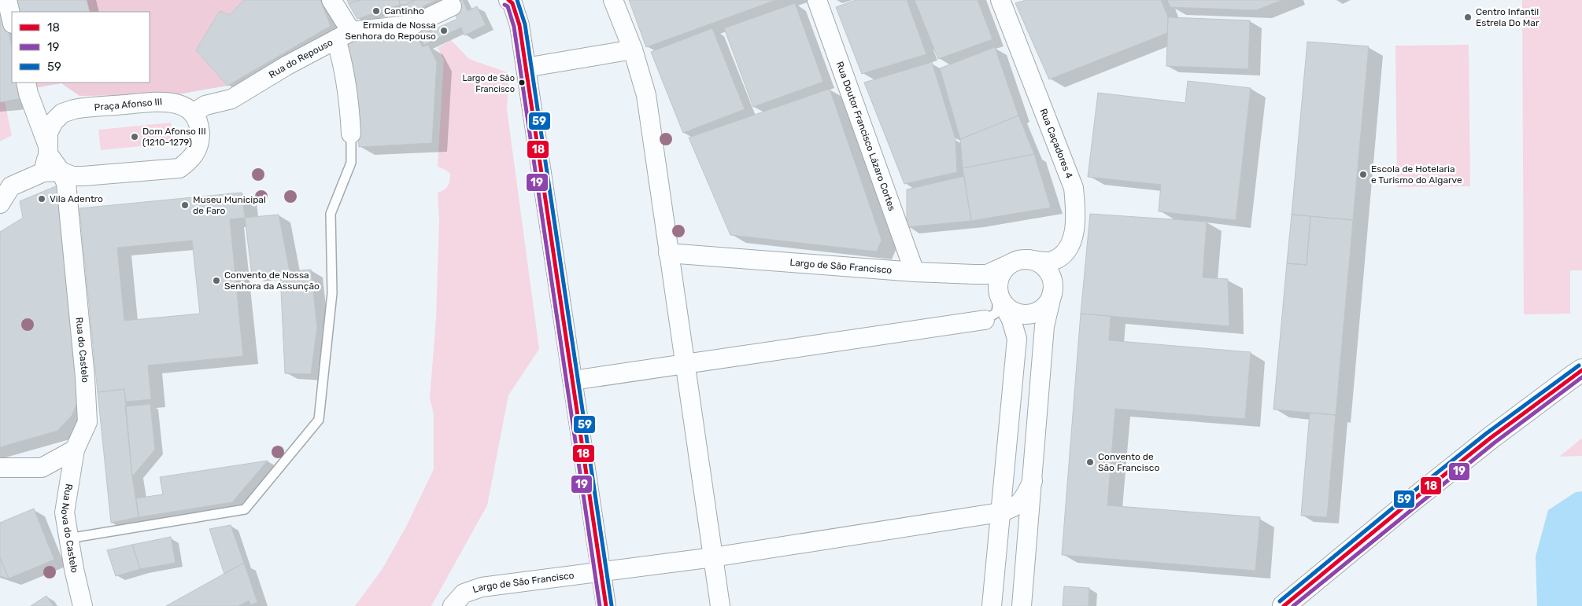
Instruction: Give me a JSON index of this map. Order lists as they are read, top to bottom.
{
  "streets": {
    "street": [
      "Rua do Repouso",
      "Praça Afonso III",
      "Rua Doutor Francisco Lázaro Cortes",
      "Rua Caçadores 4",
      "Largo de São Francisco",
      "Rua do Castelo",
      "Rua Nova do Castelo"
    ]
  },
  "crossings": [
    ["Rua do Repouso", "Praça Afonso III"],
    ["Praça Afonso III", "Rua do Castelo"],
    ["Rua Doutor Francisco Lázaro Cortes", "Largo de São Francisco"],
    ["Rua Caçadores 4", "Largo de São Francisco"],
    ["Rua do Castelo", "Rua Nova do Castelo"]
  ],
  "places": [
    "Cantinho",
    "Centro Infantil Estrela Do Mar",
    "Ermida de Nossa Senhora do Repouso",
    "Largo de São Francisco",
    "Dom Afonso III (1210-1279)",
    "Escola de Hotelaria e Turismo do Algarve",
    "Vila Adentro",
    "Museu Municipal de Faro",
    "Convento de Nossa Senhora da Assunção",
    "Convento de São Francisco"
  ],
  "lines": ["transit line 18", "transit line 59", "transit line 19"],
  "legend": ["18", "19", "59"]
}
